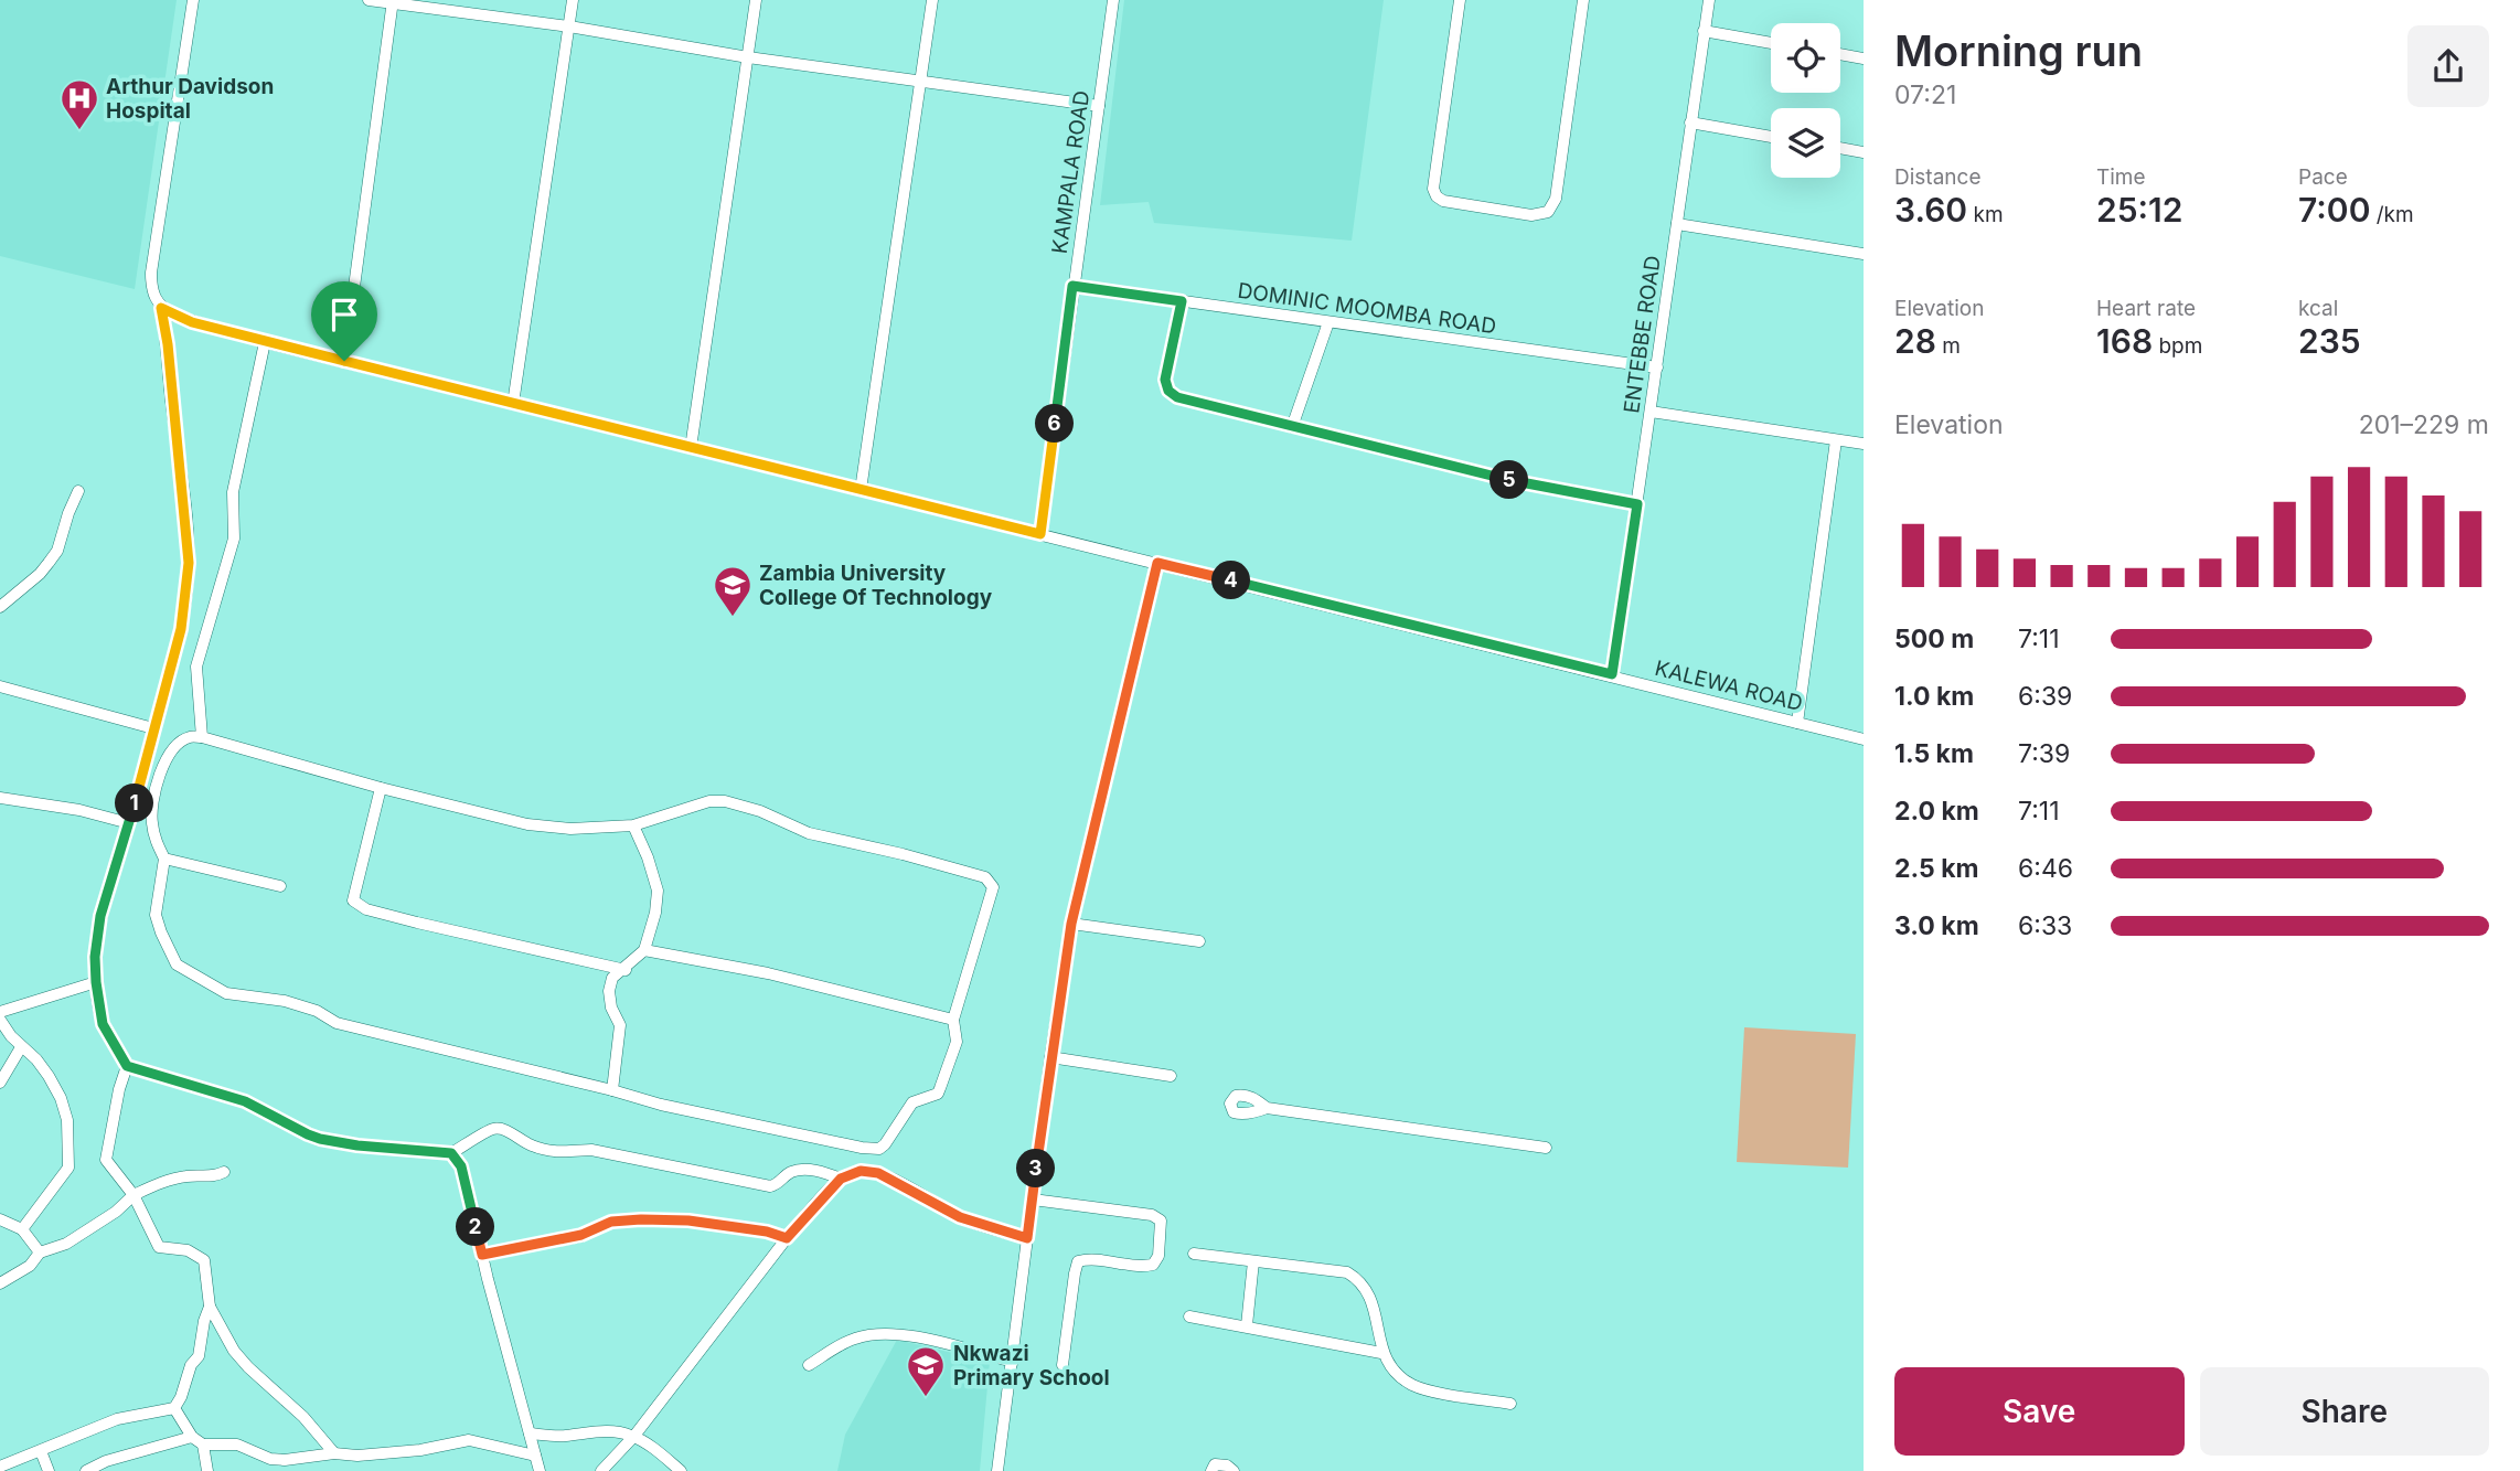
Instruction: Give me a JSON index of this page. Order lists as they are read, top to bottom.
{
  "streets": {
    "street": [
      "KAMPALA ROAD",
      "DOMINIC MOOMBA ROAD",
      "ENTEBBE ROAD",
      "KALEWA ROAD"
    ]
  },
  "crossings": [
    ["KAMPALA ROAD", "DOMINIC MOOMBA ROAD"],
    ["KAMPALA ROAD", "KALEWA ROAD"],
    ["DOMINIC MOOMBA ROAD", "ENTEBBE ROAD"],
    ["ENTEBBE ROAD", "KALEWA ROAD"]
  ],
  "places": {
    "hospital": ["Arthur Davidson Hospital"],
    "school or university": ["Zambia University College Of Technology", "Nkwazi Primary School"]
  },
  "page": {
    "heading": ["Morning run", "07:21"],
    "stats": [
      ["Distance", "3.60 km"],
      ["Time", "25:12"],
      ["Pace", "7:00 /km"],
      ["Elevation", "28 m"],
      ["Heart rate", "168 bpm"],
      ["kcal", "235"]
    ],
    "chart": ["Elevation", "201–229 m"],
    "pins": [
      "6",
      "5",
      "4",
      "1",
      "3",
      "2"
    ],
    "list": [
      {
        "name": "500 m",
        "note": "7:11"
      },
      {
        "name": "1.0 km",
        "note": "6:39"
      },
      {
        "name": "1.5 km",
        "note": "7:39"
      },
      {
        "name": "2.0 km",
        "note": "7:11"
      },
      {
        "name": "2.5 km",
        "note": "6:46"
      },
      {
        "name": "3.0 km",
        "note": "6:33"
      }
    ],
    "buttons": ["Save", "Share"]
  }
}
